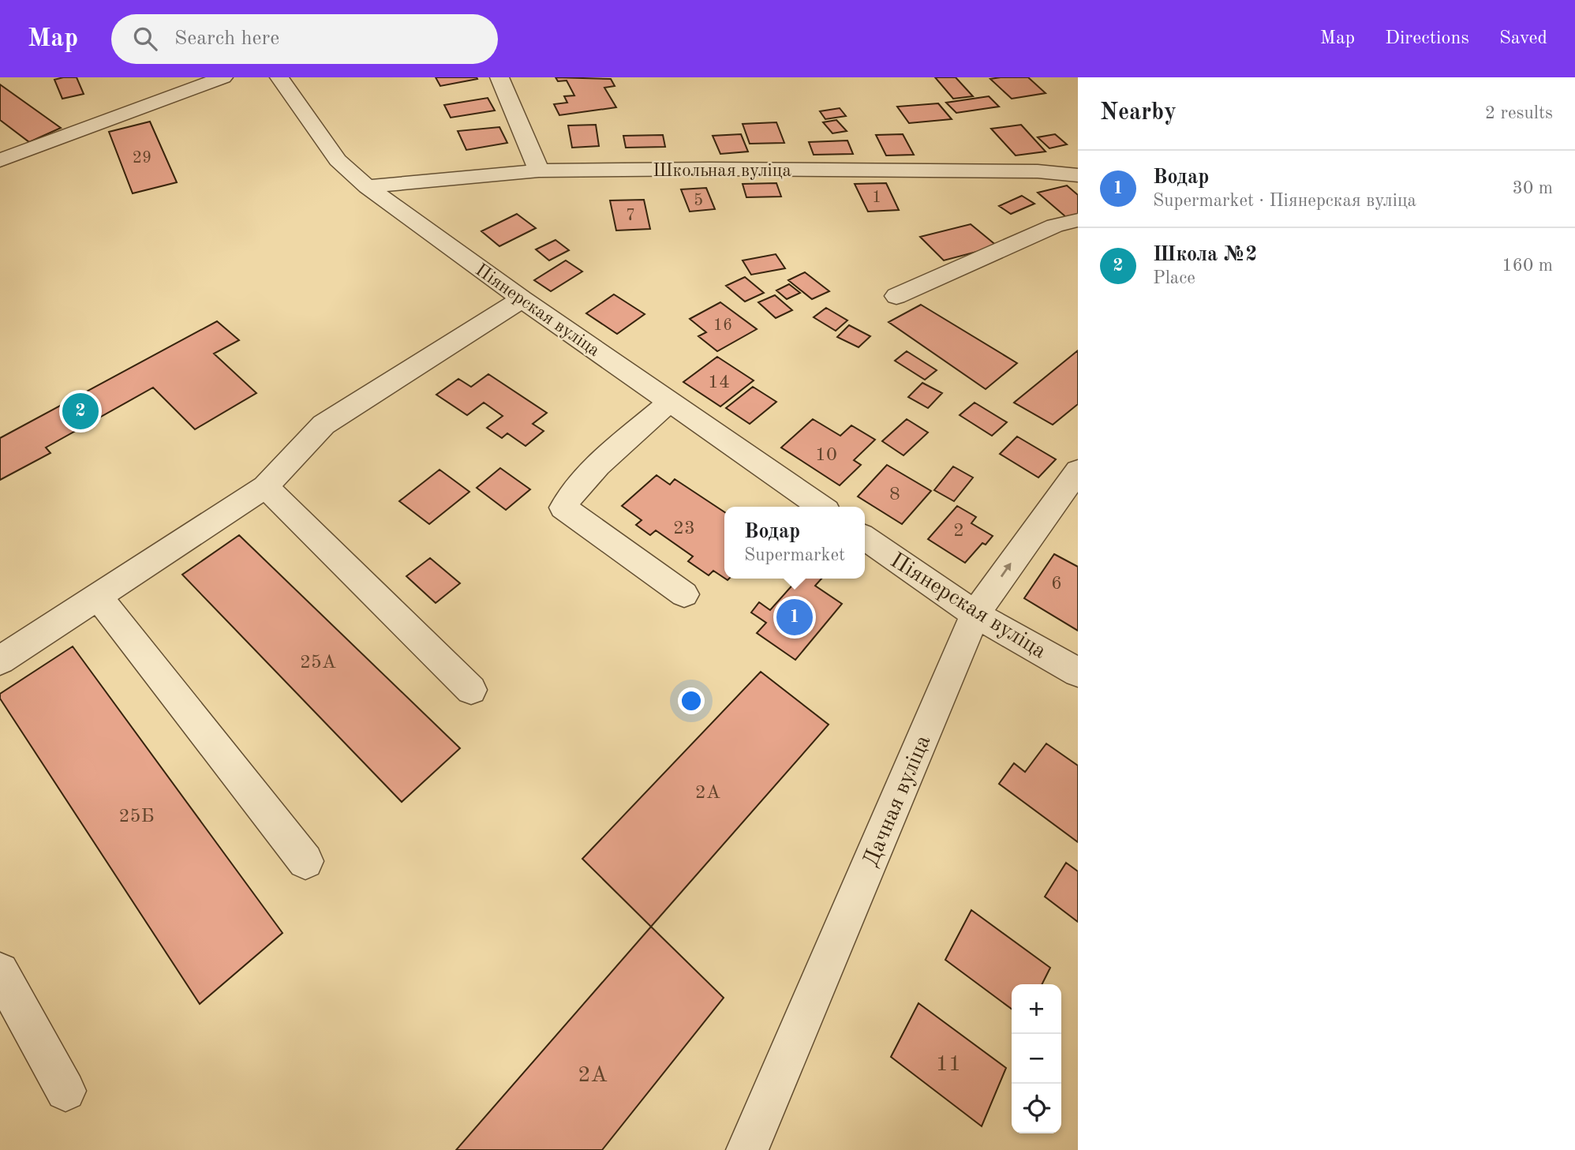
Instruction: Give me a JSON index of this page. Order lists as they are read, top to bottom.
{
  "streets": {
    "street": ["Школьная вуліца", "Піянерская вуліца", "Дачная вуліца"]
  },
  "crossings": [
    ["Школьная вуліца", "Піянерская вуліца"],
    ["Піянерская вуліца", "Дачная вуліца"]
  ],
  "house_numbers": [
    "29",
    "1",
    "5",
    "7",
    "16",
    "14",
    "10",
    "8",
    "23",
    "2",
    "6",
    "25А",
    "2А",
    "25Б",
    "11",
    "2А"
  ],
  "page": {
    "header": "Map",
    "search": "Search here",
    "nav": ["Map", "Directions", "Saved"],
    "heading": ["Nearby", "2 results"],
    "list": [
      {
        "mark": "1",
        "name": "Водар",
        "note": "Supermarket · Піянерская вуліца",
        "value": "30 m"
      },
      {
        "mark": "2",
        "name": "Школа №2",
        "note": "Place",
        "value": "160 m"
      }
    ],
    "pins": ["2", "1"],
    "popup": ["Водар", "Supermarket"],
    "map_buttons": ["+", "−"]
  }
}
